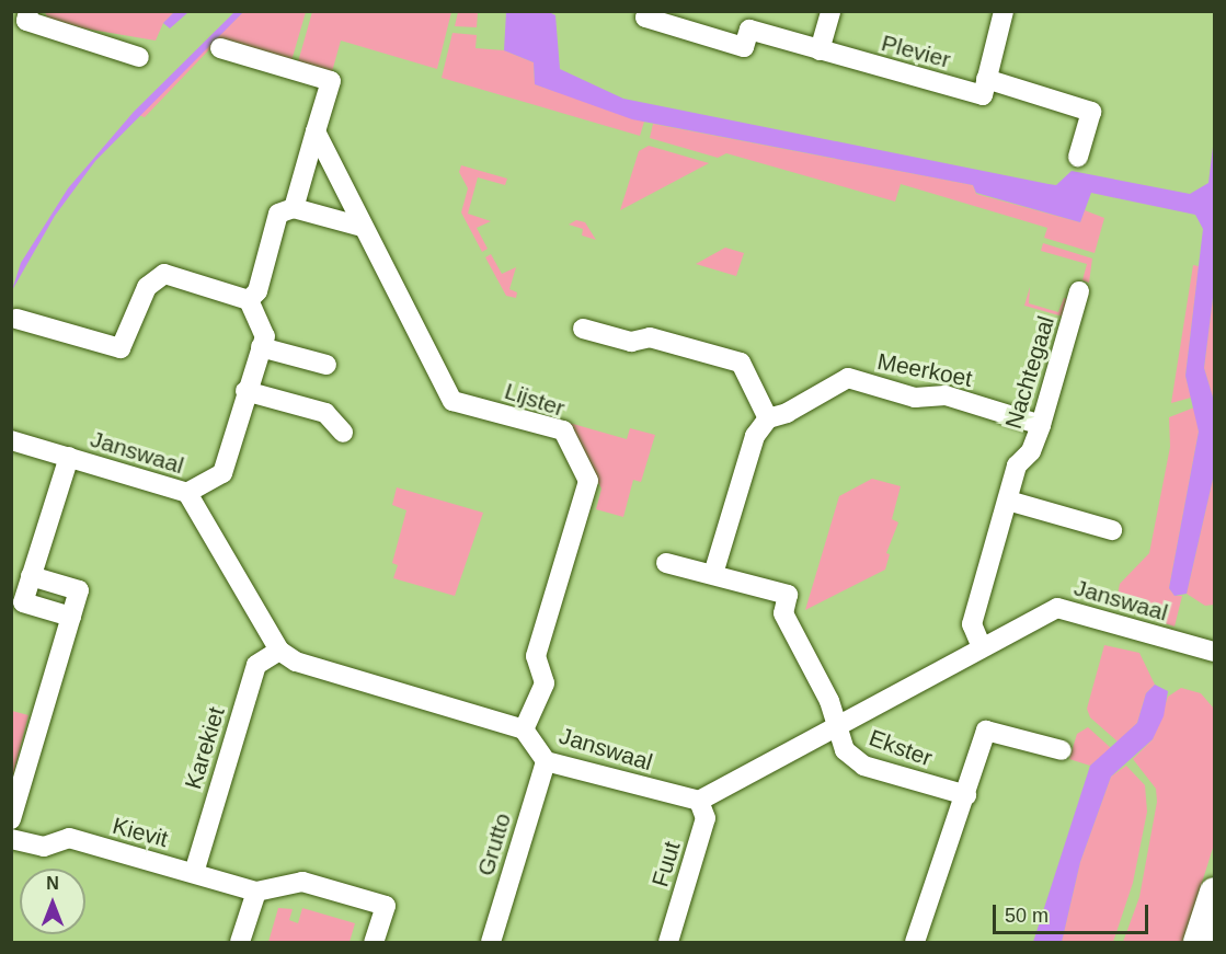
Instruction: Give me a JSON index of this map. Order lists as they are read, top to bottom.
{
  "streets": {
    "street": [
      "Plevier",
      "Meerkoet",
      "Nachtegaal",
      "Lijster",
      "Janswaal",
      "Karekiet",
      "Ekster",
      "Kievit",
      "Grutto",
      "Fuut"
    ]
  },
  "crossings": [
    ["Meerkoet", "Nachtegaal"],
    ["Nachtegaal", "Janswaal"],
    ["Lijster", "Janswaal"],
    ["Janswaal", "Karekiet"],
    ["Janswaal", "Ekster"],
    ["Janswaal", "Grutto"],
    ["Janswaal", "Fuut"],
    ["Karekiet", "Kievit"]
  ],
  "scale_bar": "50 m",
  "north": "top"
}
